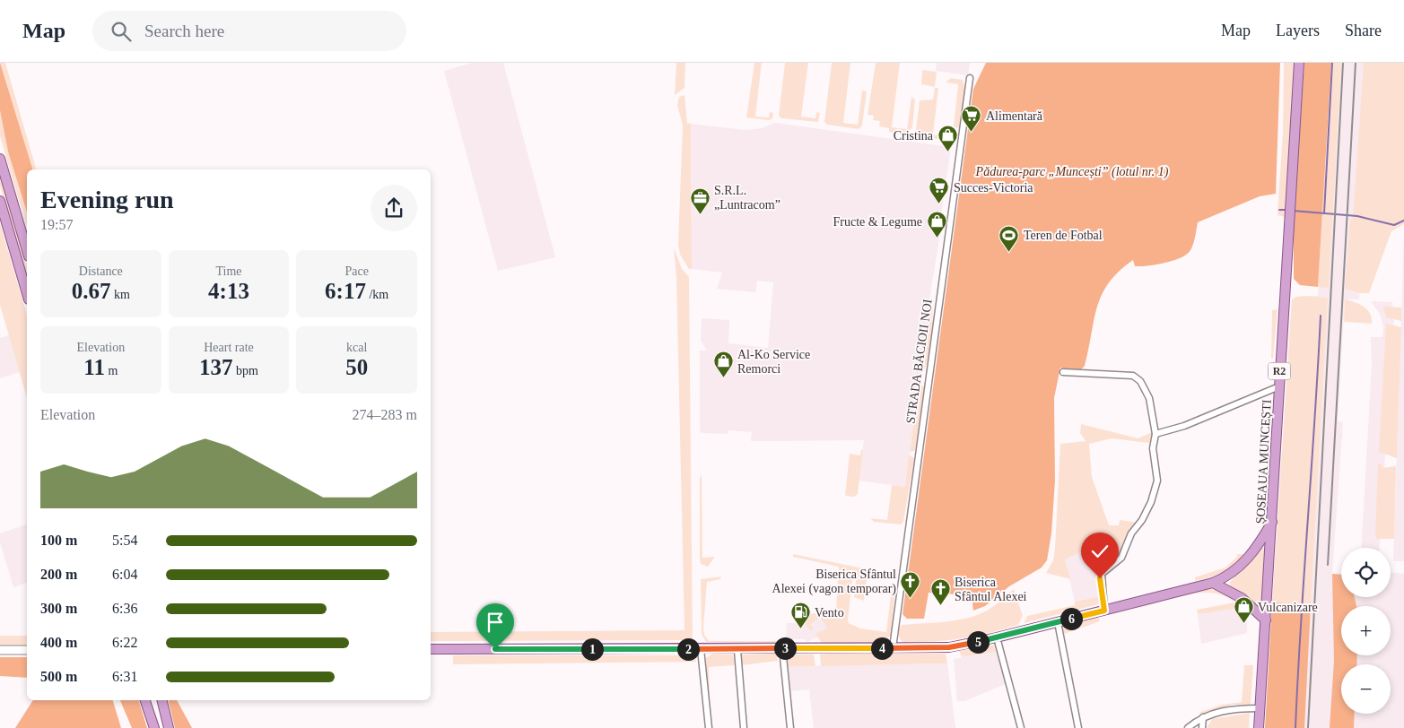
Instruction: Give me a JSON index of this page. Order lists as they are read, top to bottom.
{
  "streets": {
    "main road": ["R2", "ȘOSEAUA MUNCEȘTI"],
    "street": ["STRADA BĂCIOII NOI"]
  },
  "crossings": [
    ["STRADA BĂCIOII NOI", "R2"],
    ["R2", "ȘOSEAUA MUNCEȘTI"]
  ],
  "parks": ["Pădurea-parc „Muncești” (lotul nr. 1)"],
  "places": {
    "supermarket": ["Alimentară", "Succes-Victoria"],
    "shop": [
      "Cristina",
      "Fructe & Legume",
      "Al-Ko Service Remorci",
      "Vulcanizare"
    ],
    "office": ["S.R.L. „Luntracom”"],
    "sports": ["Teren de Fotbal"],
    "church": ["Biserica Sfântul Alexei (vagon temporar)", "Biserica Sfântul Alexei"],
    "fuel station": ["Vento"]
  },
  "page": {
    "header": "Map",
    "search": "Search here",
    "nav": ["Map", "Layers", "Share"],
    "heading": ["Evening run", "19:57"],
    "stats": [
      ["Distance", "0.67 km"],
      ["Time", "4:13"],
      ["Pace", "6:17 /km"],
      ["Elevation", "11 m"],
      ["Heart rate", "137 bpm"],
      ["kcal", "50"]
    ],
    "chart": ["Elevation", "274–283 m"],
    "list": [
      {
        "name": "100 m",
        "note": "5:54"
      },
      {
        "name": "200 m",
        "note": "6:04"
      },
      {
        "name": "300 m",
        "note": "6:36"
      },
      {
        "name": "400 m",
        "note": "6:22"
      },
      {
        "name": "500 m",
        "note": "6:31"
      }
    ],
    "map_buttons": ["+", "−"],
    "pins": [
      "6",
      "5",
      "3",
      "4",
      "1",
      "2"
    ]
  }
}
